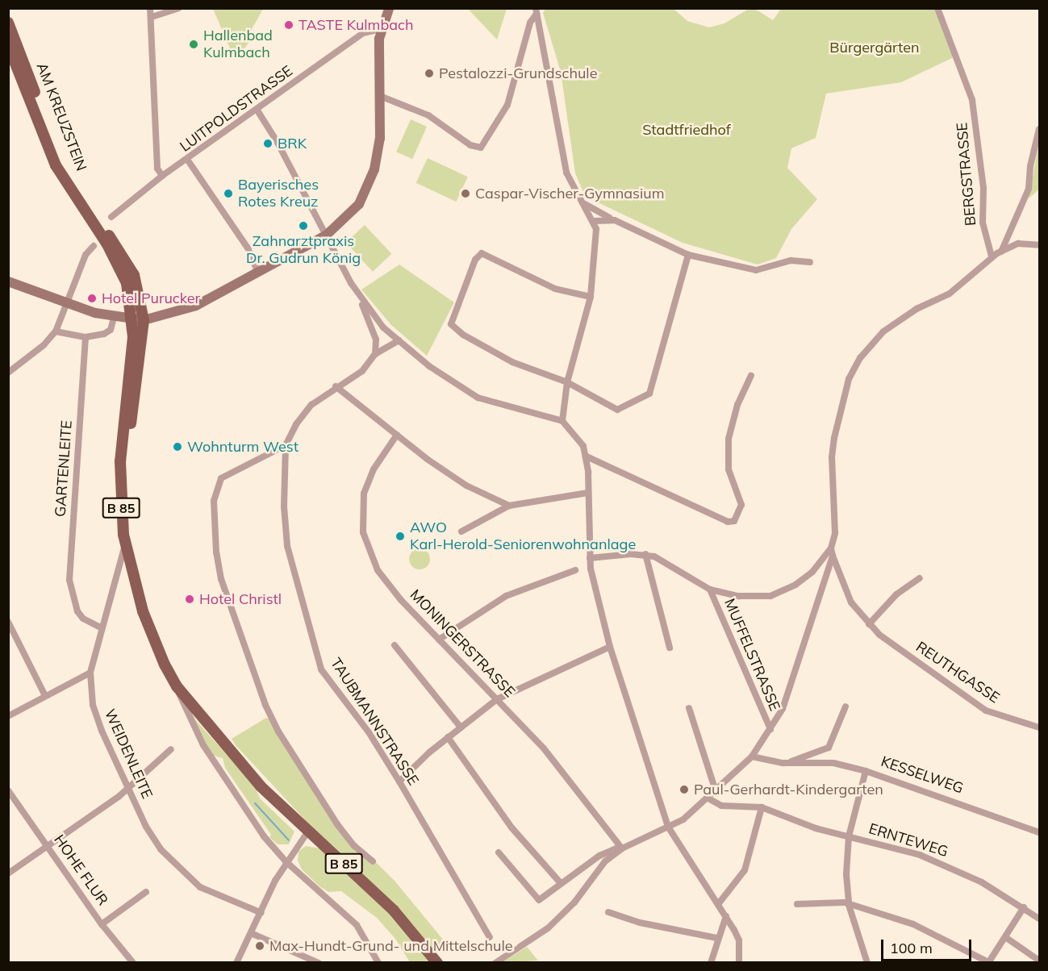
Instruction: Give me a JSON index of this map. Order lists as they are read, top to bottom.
{
  "streets": {
    "main road": ["AM KREUZSTEIN", "B 85"],
    "street": [
      "LUITPOLDSTRASSE",
      "BERGSTRASSE",
      "GARTENLEITE",
      "MONINGERSTRASSE",
      "MUFFELSTRASSE",
      "REUTHGASSE",
      "TAUBMANNSTRASSE",
      "WEIDENLEITE",
      "KESSELWEG",
      "ERNTEWEG",
      "HOHE FLUR"
    ]
  },
  "crossings": [
    ["AM KREUZSTEIN", "B 85"],
    ["GARTENLEITE", "WEIDENLEITE"],
    ["B 85", "WEIDENLEITE"]
  ],
  "parks": ["Bürgergärten", "Stadtfriedhof"],
  "places": [
    "TASTE Kulmbach",
    "Hallenbad Kulmbach",
    "Pestalozzi-Grundschule",
    "BRK",
    "Bayerisches Rotes Kreuz",
    "Caspar-Vischer-Gymnasium",
    "Zahnarztpraxis Dr. Gudrun König",
    "Hotel Purucker",
    "Wohnturm West",
    "AWO Karl-Herold-Seniorenwohnanlage",
    "Hotel Christl",
    "Paul-Gerhardt-Kindergarten",
    "Max-Hundt-Grund- und Mittelschule"
  ],
  "scale_bar": "100 m"
}
